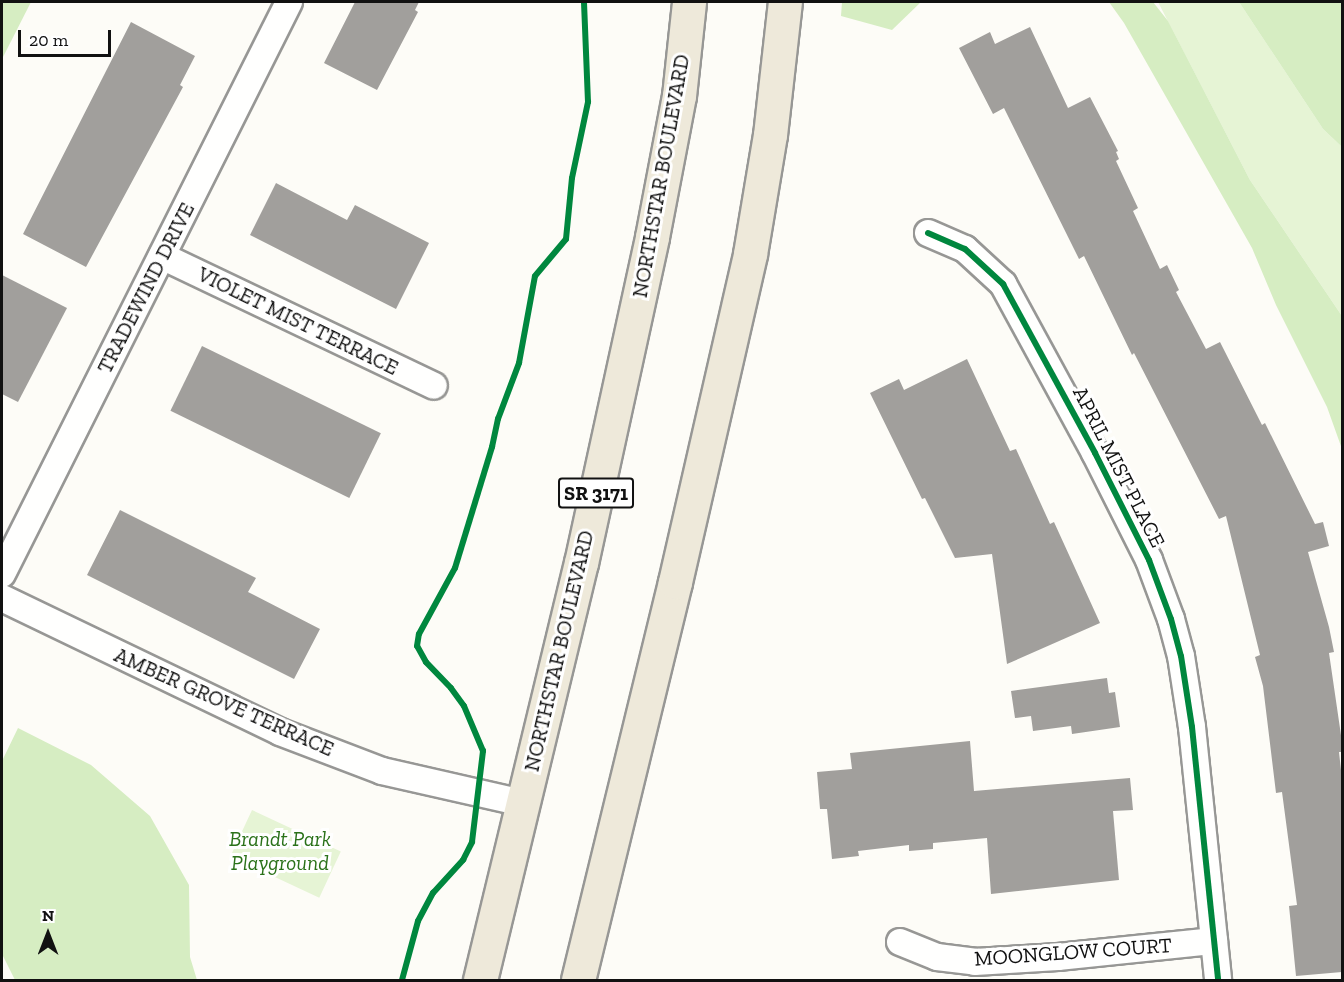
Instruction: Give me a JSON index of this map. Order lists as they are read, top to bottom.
{
  "streets": {
    "main road": ["NORTHSTAR BOULEVARD", "SR 3171"],
    "street": [
      "TRADEWIND DRIVE",
      "VIOLET MIST TERRACE",
      "APRIL MIST PLACE",
      "AMBER GROVE TERRACE",
      "MOONGLOW COURT"
    ]
  },
  "crossings": [
    ["NORTHSTAR BOULEVARD", "AMBER GROVE TERRACE"],
    ["TRADEWIND DRIVE", "VIOLET MIST TERRACE"],
    ["APRIL MIST PLACE", "MOONGLOW COURT"]
  ],
  "parks": ["Brandt Park Playground"],
  "scale_bar": "20 m",
  "north": "top"
}
